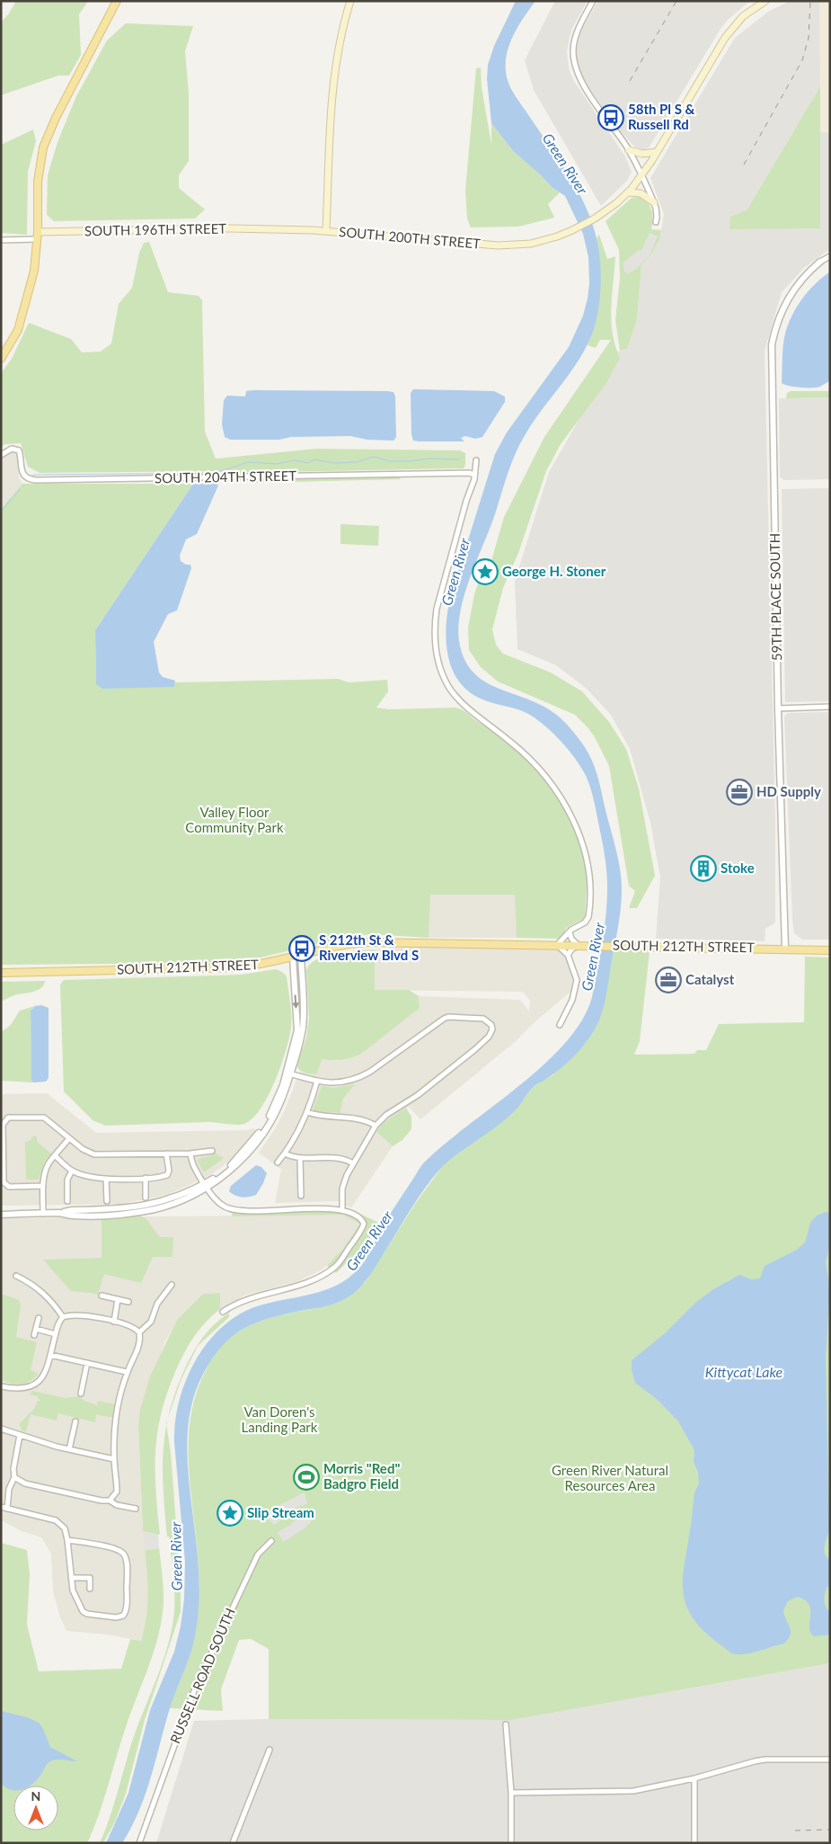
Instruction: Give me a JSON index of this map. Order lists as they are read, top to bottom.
{
  "streets": {
    "main road": ["SOUTH 196TH STREET", "SOUTH 200TH STREET", "SOUTH 212TH STREET"],
    "street": ["SOUTH 204TH STREET", "59TH PLACE SOUTH", "RUSSELL ROAD SOUTH"]
  },
  "crossings": [
    ["SOUTH 196TH STREET", "SOUTH 200TH STREET"],
    ["59TH PLACE SOUTH", "SOUTH 212TH STREET"]
  ],
  "water": ["Green River", "Kittycat Lake"],
  "parks": ["Valley Floor Community Park", "Van Doren's Landing Park", "Green River Natural Resources Area"],
  "places": {
    "bus stop": ["58th Pl S & Russell Rd", "S 212th St & Riverview Blvd S"],
    "place": ["George H. Stoner", "Slip Stream"],
    "office": ["HD Supply", "Catalyst"],
    "building": ["Stoke"],
    "sports": ["Morris \"Red\" Badgro Field"]
  },
  "north": "top"
}
